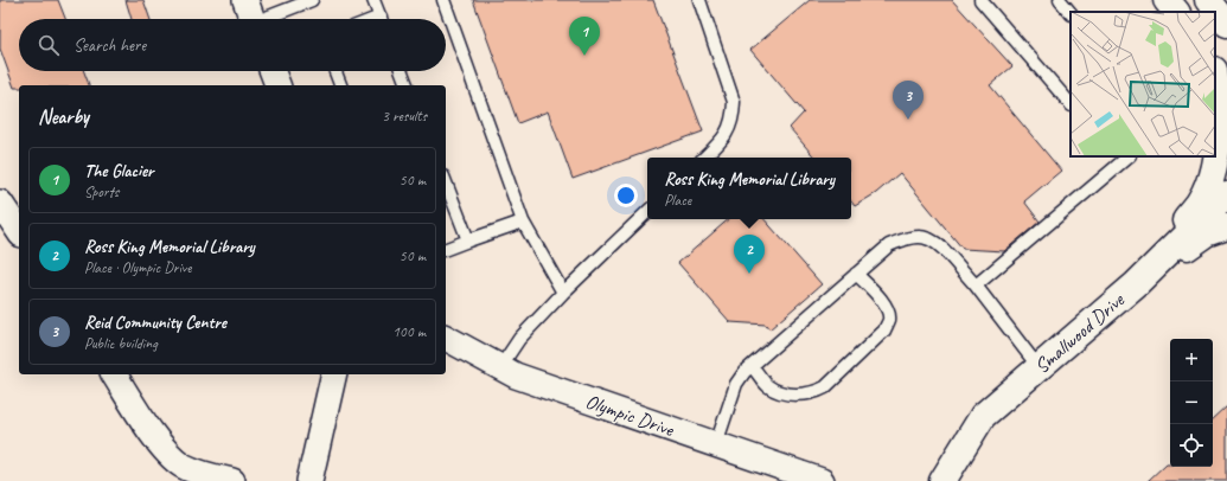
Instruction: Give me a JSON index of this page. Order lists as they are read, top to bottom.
{
  "streets": {
    "main road": ["Smallwood Drive"],
    "street": ["Olympic Drive"]
  },
  "page": {
    "pins": ["1", "3", "2"],
    "search": "Search here",
    "heading": ["Nearby", "3 results"],
    "list": [
      {
        "mark": "1",
        "name": "The Glacier",
        "note": "Sports",
        "value": "50 m"
      },
      {
        "mark": "2",
        "name": "Ross King Memorial Library",
        "note": "Place · Olympic Drive",
        "value": "50 m"
      },
      {
        "mark": "3",
        "name": "Reid Community Centre",
        "note": "Public building",
        "value": "100 m"
      }
    ],
    "popup": ["Ross King Memorial Library", "Place"],
    "map_buttons": ["+", "−"]
  }
}
